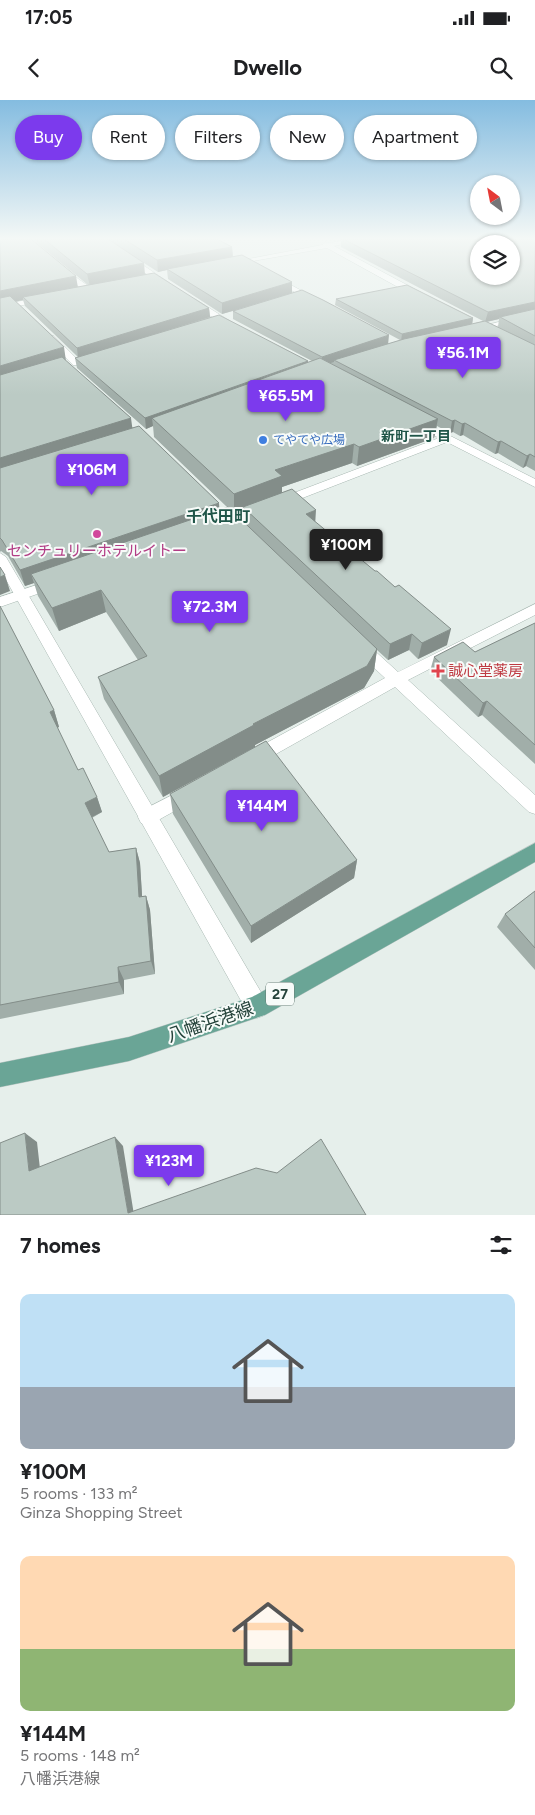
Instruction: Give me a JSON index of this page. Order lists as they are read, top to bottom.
{
  "streets": {
    "main road": ["27", "八幡浜港線"]
  },
  "districts": ["新町一丁目", "千代田町"],
  "places": {
    "other": ["てやてや広場", "センチュリーホテルイトー"],
    "health": ["誠心堂薬房"]
  },
  "north": "top left",
  "page": {
    "status": "17:05",
    "header": "Dwello",
    "chip": [
      "Buy",
      "Rent",
      "Filters",
      "New",
      "Apartment"
    ],
    "price": [
      "¥56.1M",
      "¥65.5M",
      "¥106M",
      "¥100M",
      "¥72.3M",
      "¥144M",
      "¥123M"
    ],
    "heading": "7 homes",
    "list": [
      {
        "name": "¥100M",
        "note": "5 rooms · 133 m² · Ginza Shopping Street"
      },
      {
        "name": "¥144M",
        "note": "5 rooms · 148 m² · 八幡浜港線"
      }
    ]
  }
}
